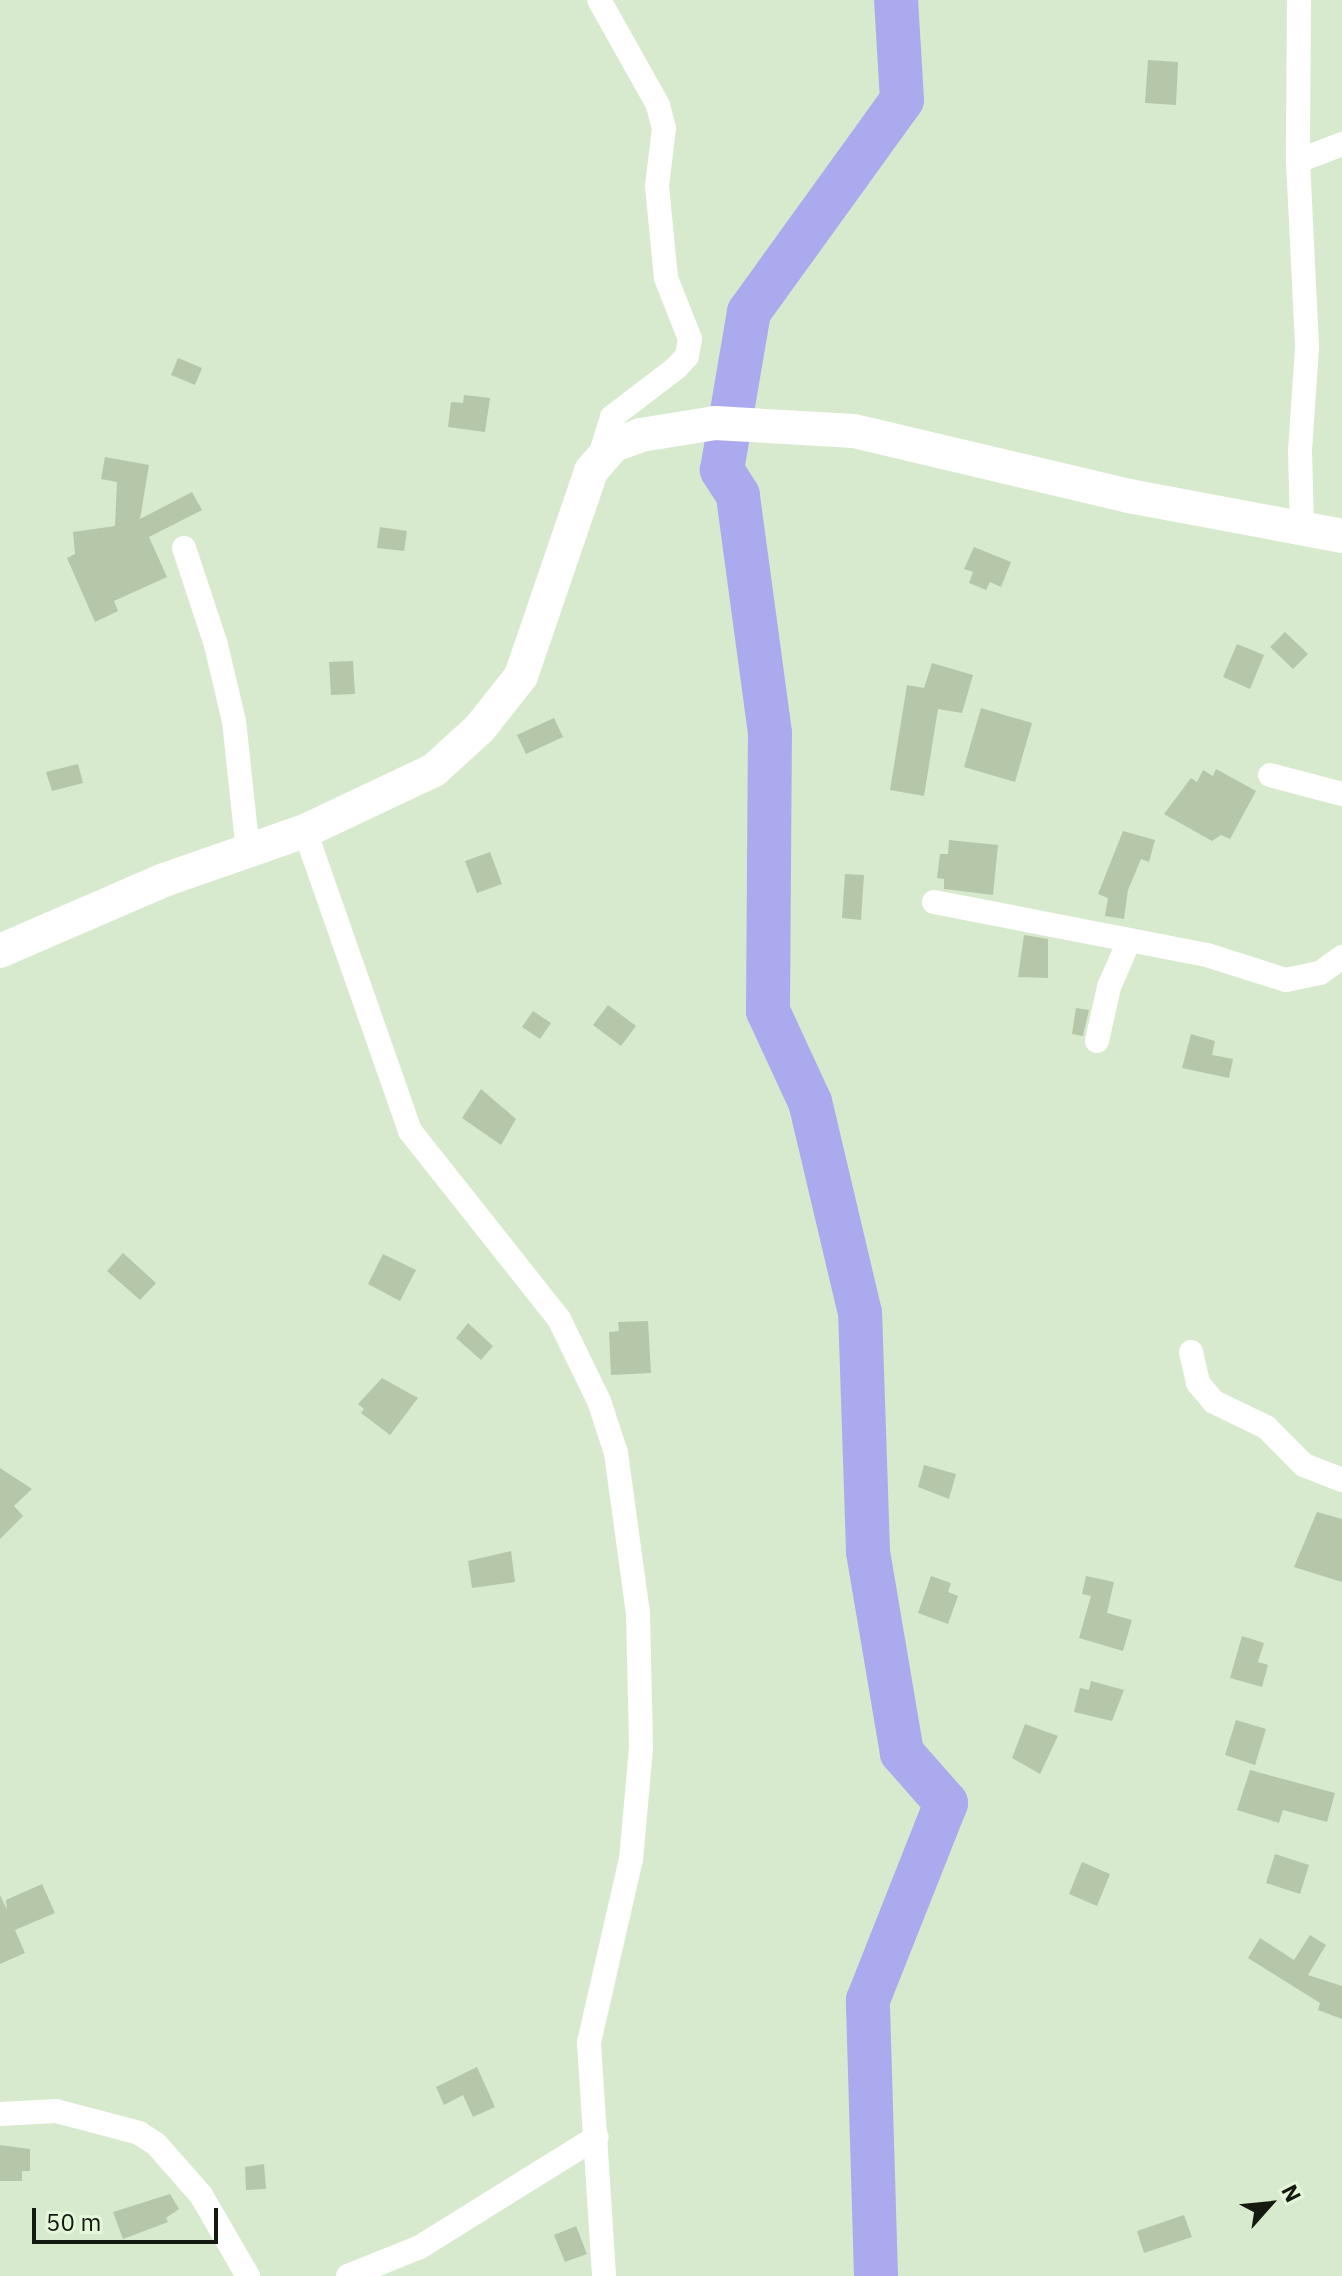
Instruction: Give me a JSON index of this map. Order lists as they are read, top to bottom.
{
  "scale_bar": "50 m",
  "north": "top right"
}
